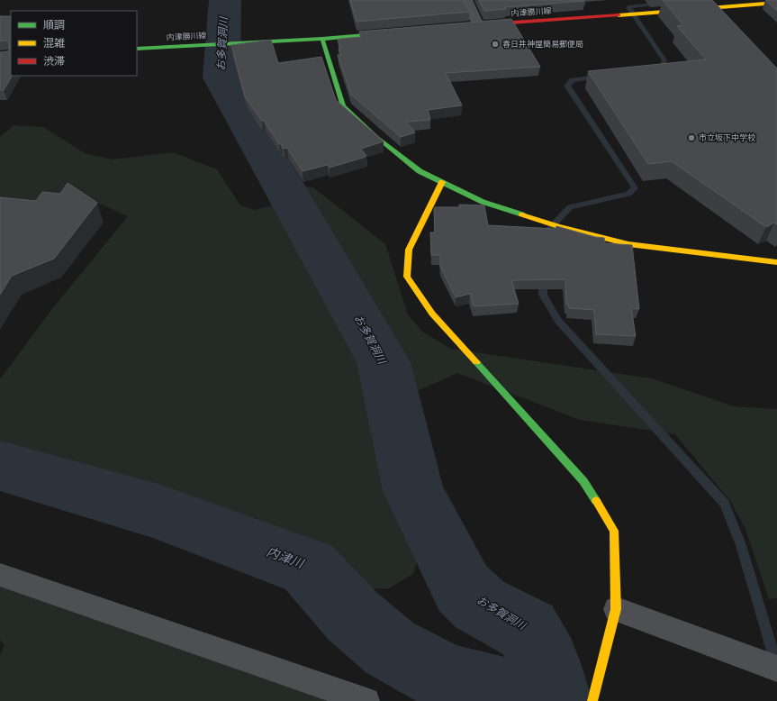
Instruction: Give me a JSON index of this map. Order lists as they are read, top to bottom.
{
  "streets": {
    "street": ["内津勝川線"]
  },
  "water": ["お多賀洞川", "内津川"],
  "places": ["春日井神屋簡易郵便局", "市立坂下中学校"],
  "legend": ["順調", "混雑", "渋滞"]
}
